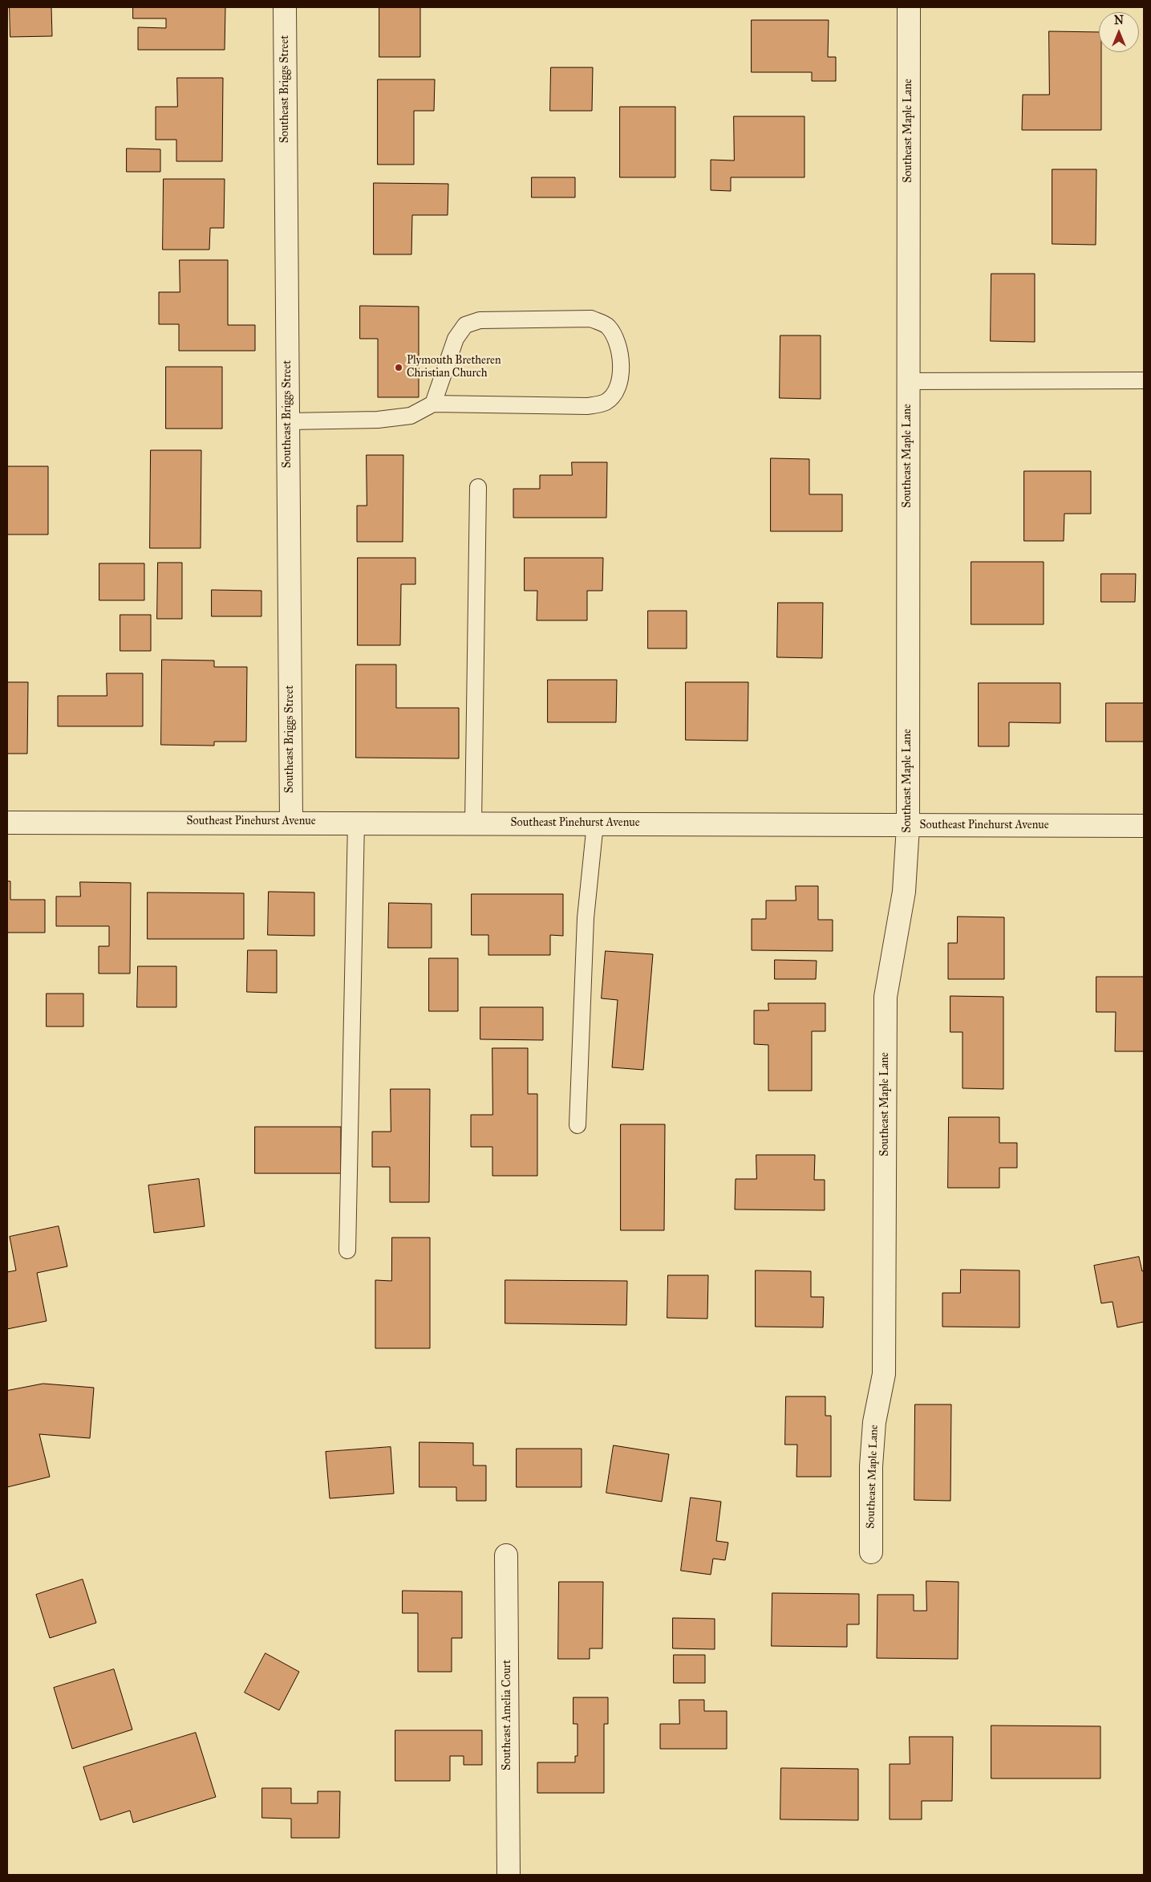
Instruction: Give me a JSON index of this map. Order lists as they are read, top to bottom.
{
  "streets": {
    "street": [
      "Southeast Briggs Street",
      "Southeast Maple Lane",
      "Southeast Pinehurst Avenue",
      "Southeast Amelia Court"
    ]
  },
  "crossings": [
    ["Southeast Briggs Street", "Southeast Pinehurst Avenue"],
    ["Southeast Maple Lane", "Southeast Pinehurst Avenue"]
  ],
  "places": ["Plymouth Bretheren Christian Church"],
  "north": "top"
}
